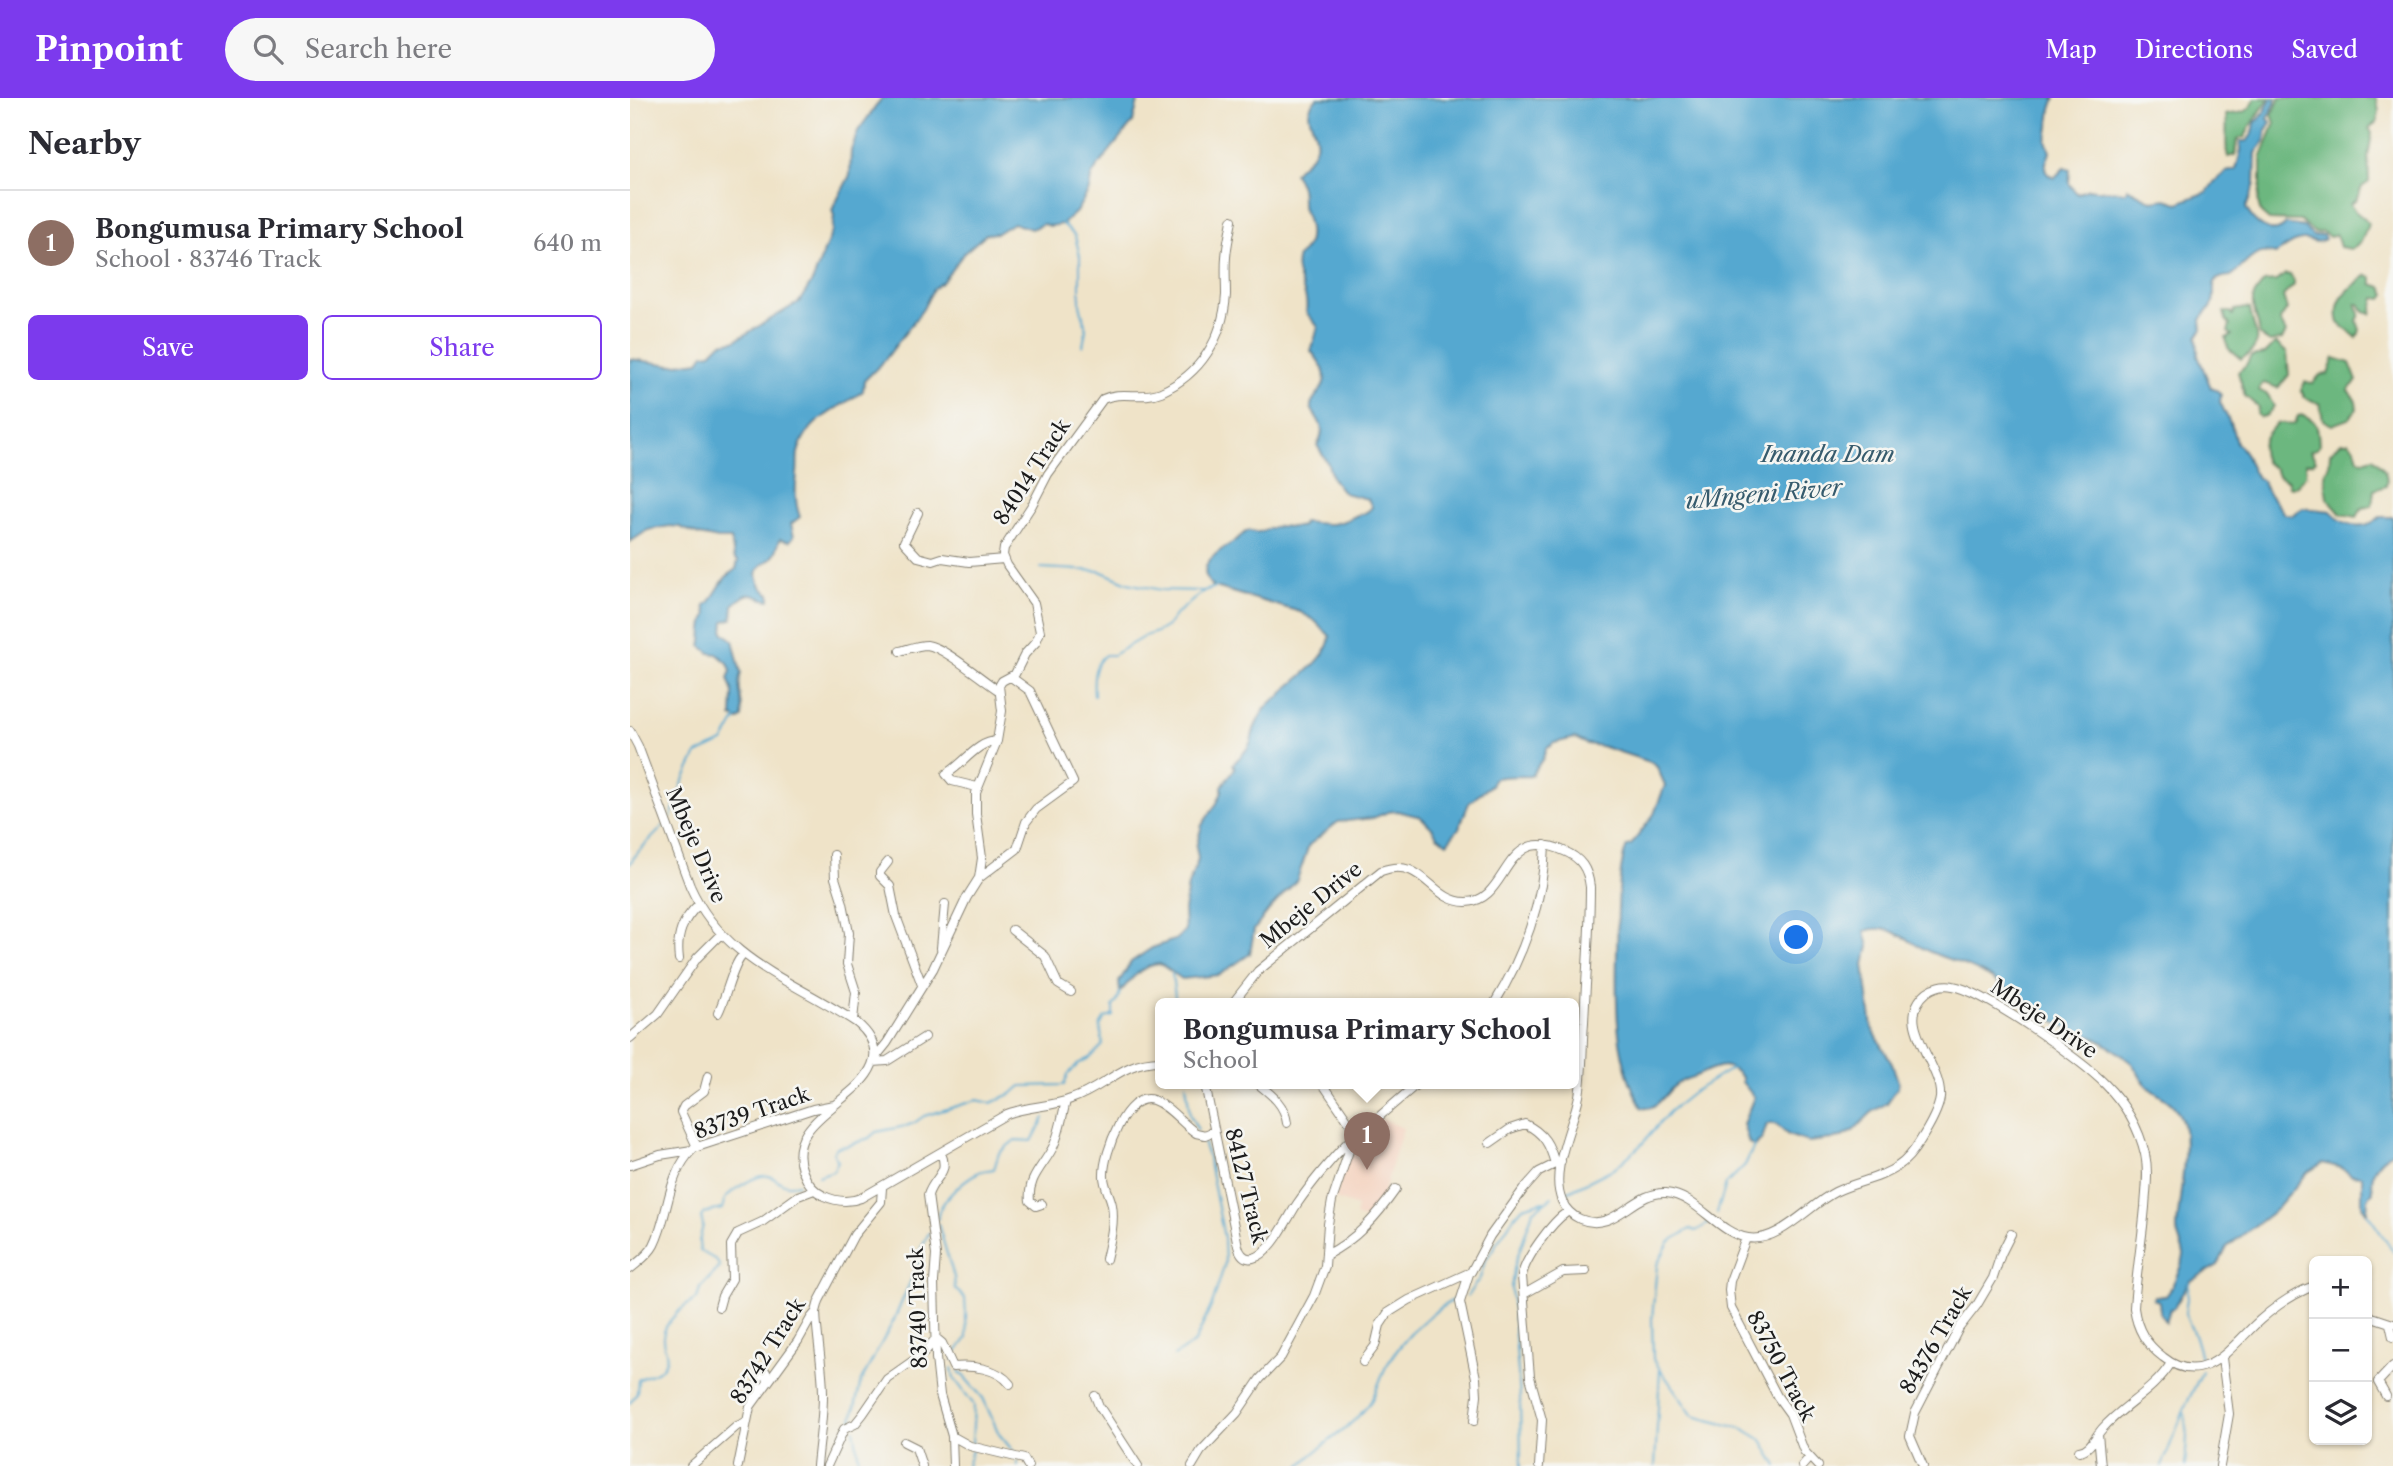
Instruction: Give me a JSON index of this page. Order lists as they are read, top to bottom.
{
  "streets": {
    "street": [
      "84014 Track",
      "Mbeje Drive",
      "83739 Track",
      "84127 Track",
      "83740 Track",
      "84376 Track",
      "83742 Track",
      "83750 Track"
    ]
  },
  "crossings": [
    ["Mbeje Drive", "83750 Track"]
  ],
  "water": ["Inanda Dam", "uMngeni River"],
  "page": {
    "header": "Pinpoint",
    "search": "Search here",
    "nav": ["Map", "Directions", "Saved"],
    "heading": "Nearby",
    "list": [
      {
        "mark": "1",
        "name": "Bongumusa Primary School",
        "note": "School · 83746 Track",
        "value": "640 m"
      }
    ],
    "buttons": ["Save", "Share"],
    "popup": ["Bongumusa Primary School", "School"],
    "pins": "1",
    "map_buttons": ["+", "−"]
  }
}
